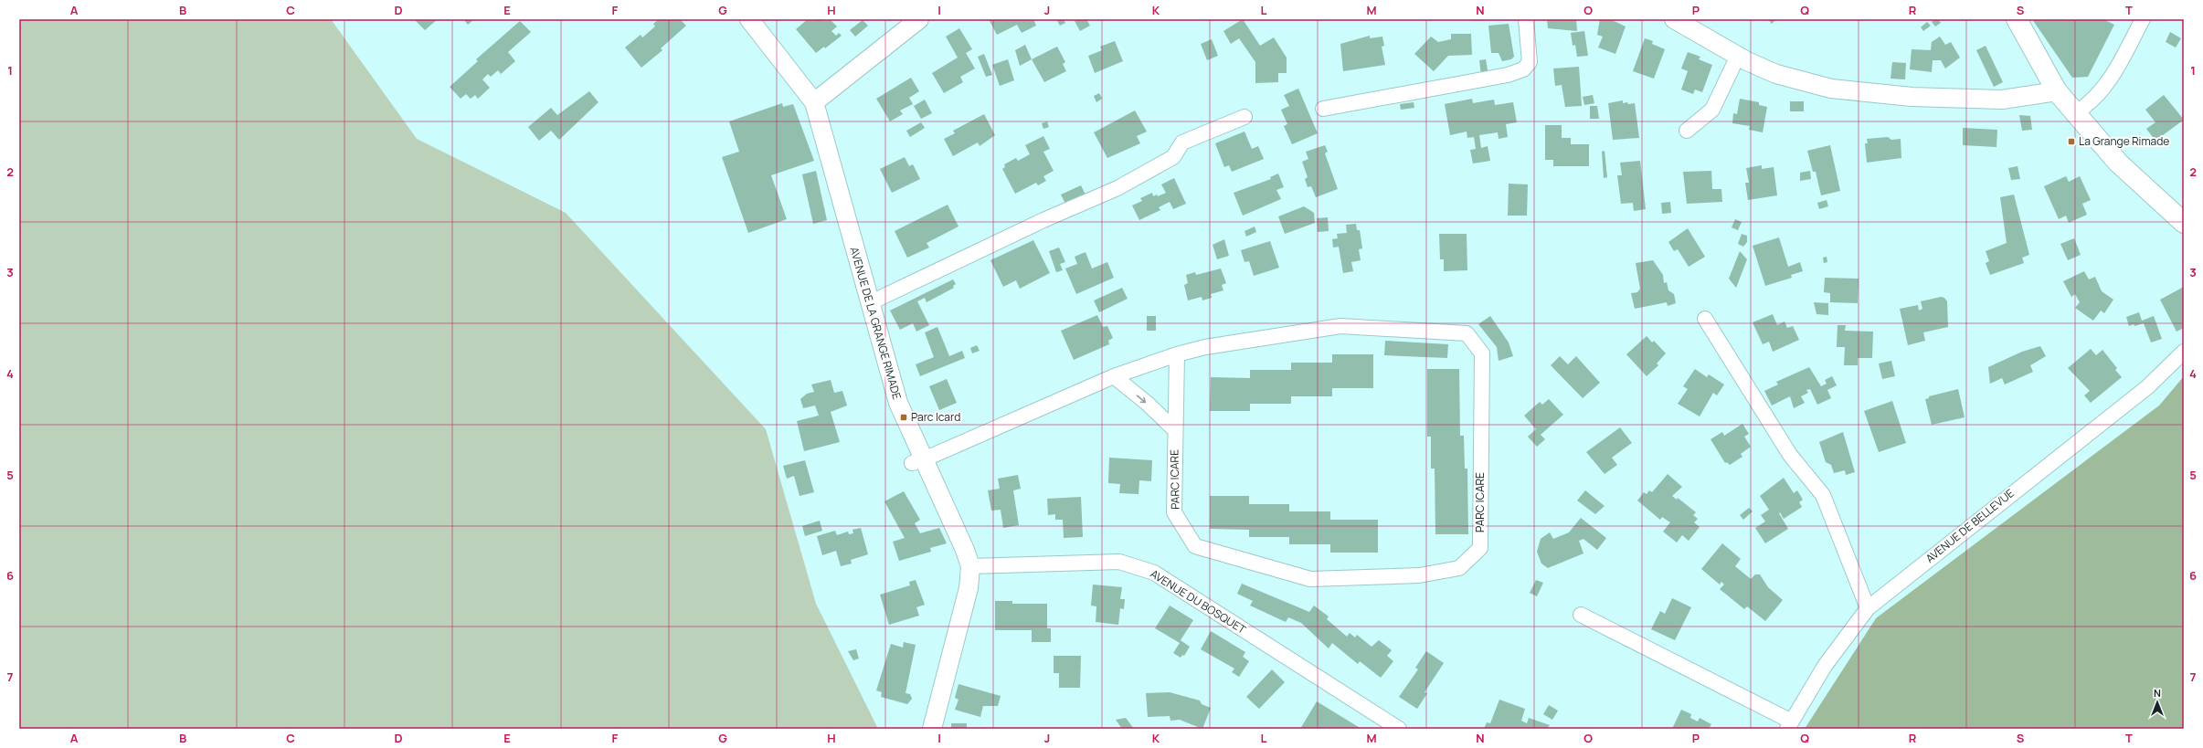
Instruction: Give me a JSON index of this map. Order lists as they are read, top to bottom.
{
  "streets": {
    "street": [
      "AVENUE DE LA GRANGE RIMADE",
      "PARC ICARE",
      "AVENUE DE BELLEVUE",
      "AVENUE DU BOSQUET"
    ]
  },
  "crossings": [
    ["AVENUE DE LA GRANGE RIMADE", "PARC ICARE"],
    ["AVENUE DE LA GRANGE RIMADE", "AVENUE DU BOSQUET"]
  ],
  "places": {
    "transit": ["La Grange Rimade", "Parc Icard"]
  },
  "north": "top",
  "grid": {
    "columns": [
      "A",
      "B",
      "C",
      "D",
      "E",
      "F",
      "G",
      "H",
      "I",
      "J",
      "K",
      "L",
      "M",
      "N",
      "O",
      "P",
      "Q",
      "R",
      "S",
      "T"
    ],
    "rows": [
      "1",
      "2",
      "3",
      "4",
      "5",
      "6",
      "7"
    ]
  }
}
